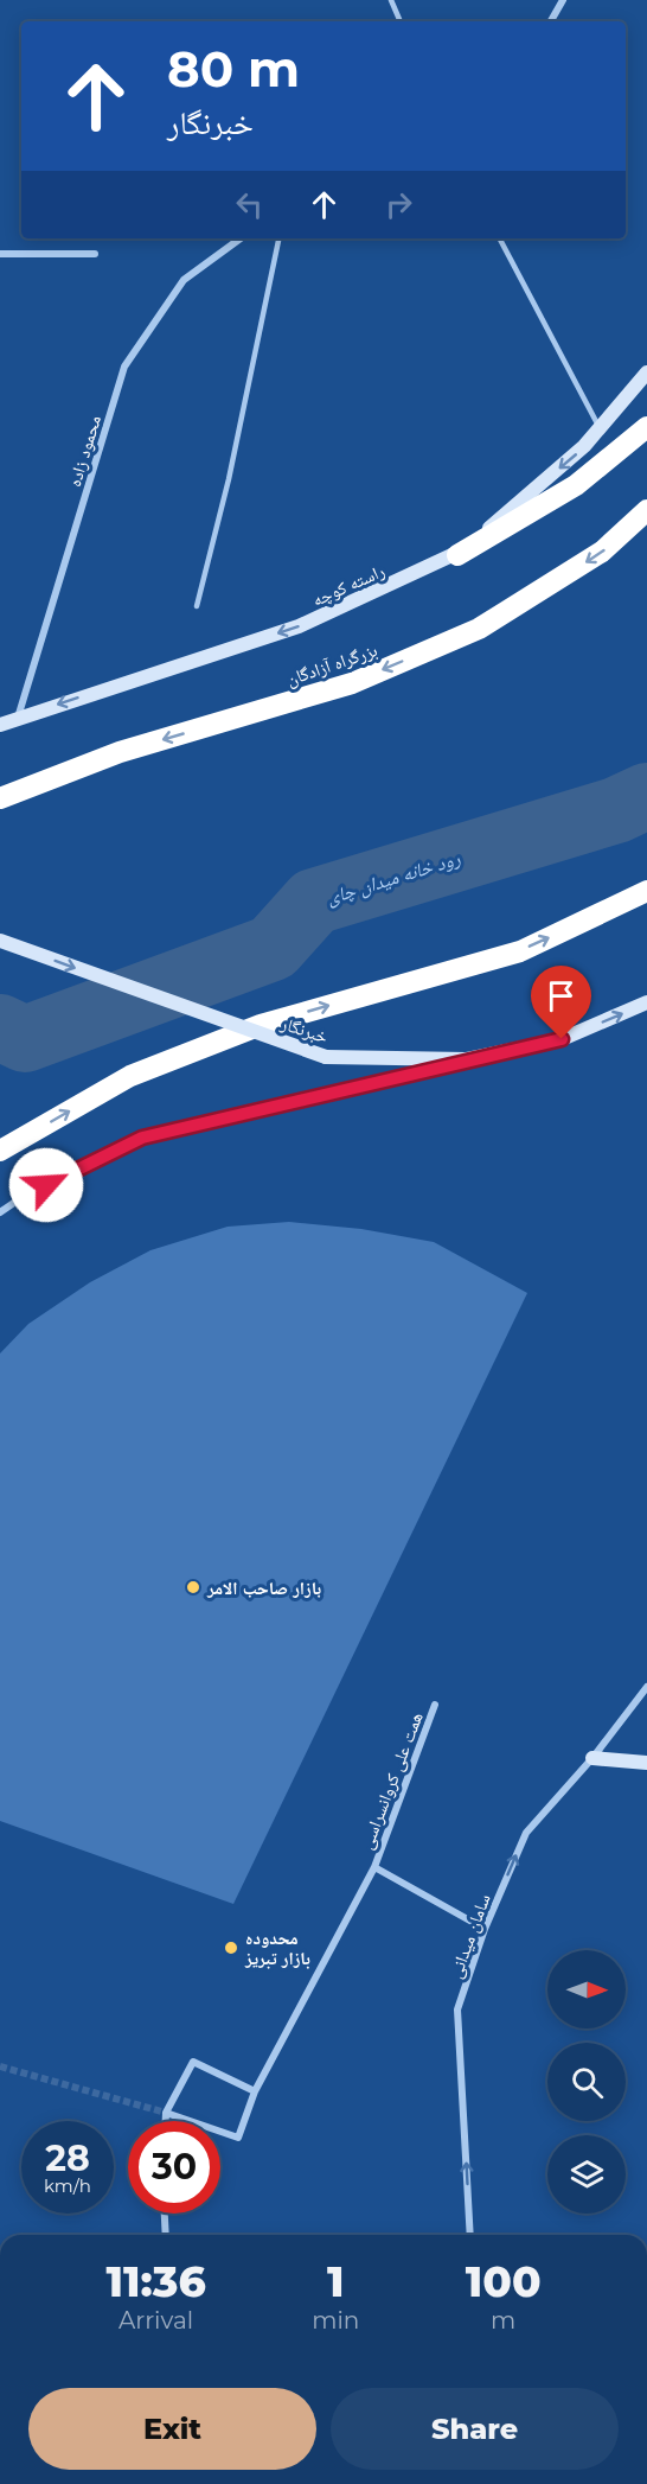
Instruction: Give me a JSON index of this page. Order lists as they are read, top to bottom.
{
  "streets": {
    "highway": ["بزرگراه آزادگان"],
    "main road": ["راسته کوچه", "خبرنگار"],
    "street": ["محمود زاده", "همت علی کروانسراسی", "سامان میدانی"]
  },
  "crossings": [
    ["محمود زاده", "راسته کوچه"]
  ],
  "one_way": [
    "راسته کوچه",
    "بزرگراه آزادگان",
    "خبرنگار",
    "سامان میدانی"
  ],
  "water": ["رود خانه میدان چای"],
  "places": ["بازار صاحب الامر", "محدوده بازار تبریز"],
  "north": "right",
  "page": {
    "turn": ["80 m", "خبرنگار"],
    "speed": "28 km/h",
    "limit": "30",
    "eta": [
      "11:36",
      "Arrival",
      "1",
      "min",
      "100",
      "m"
    ],
    "buttons": ["Exit", "Share"]
  }
}
